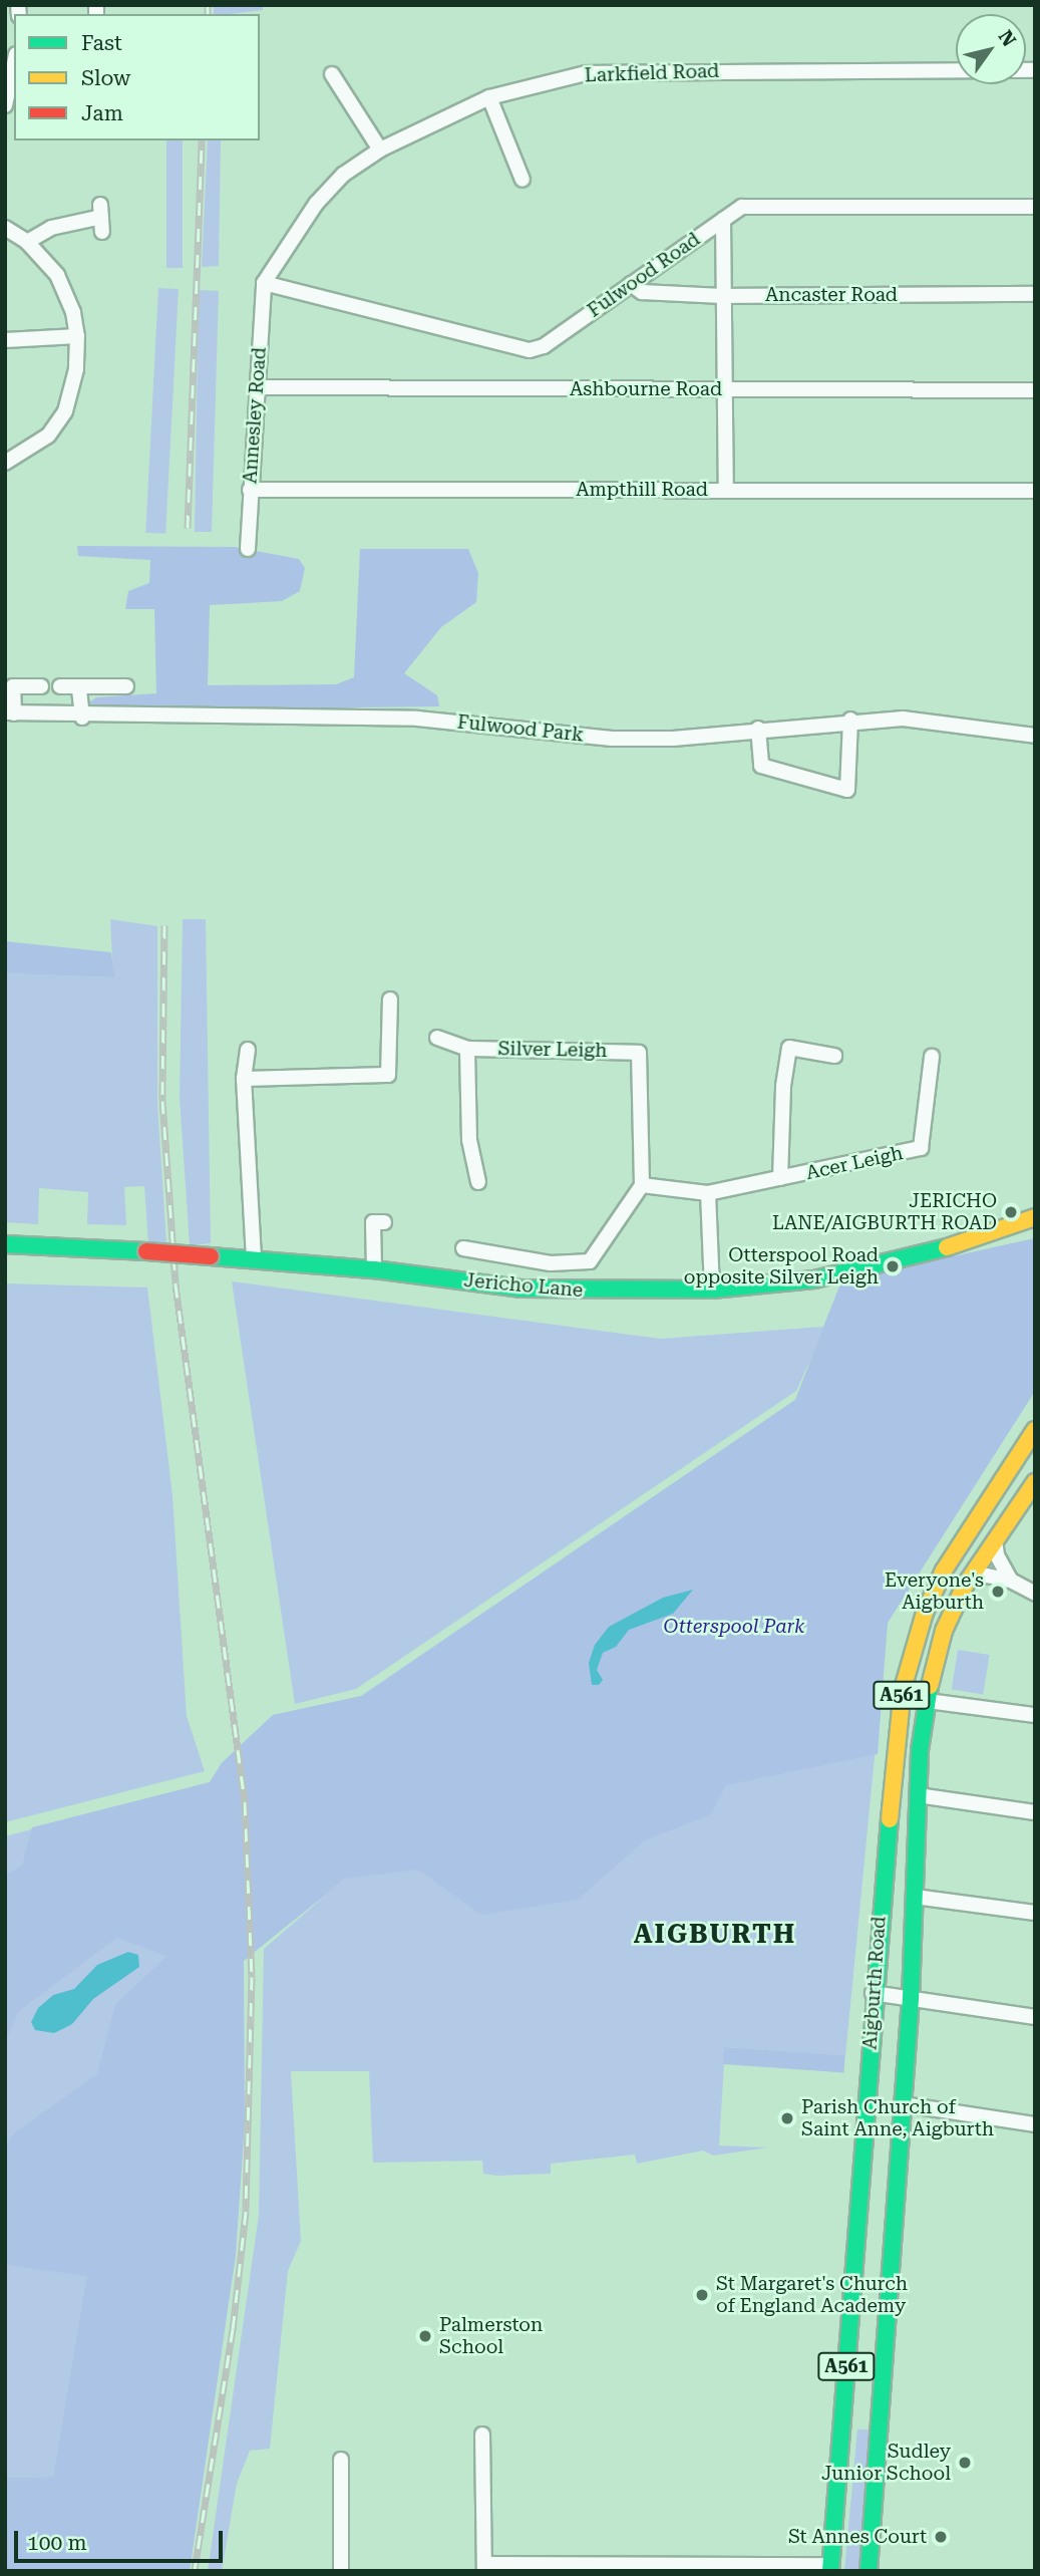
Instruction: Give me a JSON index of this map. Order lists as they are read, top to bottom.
{
  "streets": {
    "main road": ["Jericho Lane", "A561", "Aigburth Road"],
    "street": [
      "Larkfield Road",
      "Fulwood Road",
      "Ancaster Road",
      "Ashbourne Road",
      "Annesley Road",
      "Ampthill Road",
      "Fulwood Park",
      "Silver Leigh",
      "Acer Leigh"
    ]
  },
  "crossings": [
    ["Larkfield Road", "Fulwood Road"],
    ["Larkfield Road", "Annesley Road"],
    ["Fulwood Road", "Ancaster Road"],
    ["Fulwood Road", "Annesley Road"],
    ["Ashbourne Road", "Annesley Road"],
    ["Annesley Road", "Ampthill Road"]
  ],
  "districts": ["AIGBURTH"],
  "parks": ["Otterspool Park"],
  "places": [
    "JERICHO LANE/AIGBURTH ROAD",
    "Otterspool Road opposite Silver Leigh",
    "Everyone's Aigburth",
    "Parish Church of Saint Anne, Aigburth",
    "St Margaret's Church of England Academy",
    "Palmerston School",
    "Sudley Junior School",
    "St Annes Court"
  ],
  "legend": ["Fast", "Slow", "Jam"],
  "scale_bar": "100 m",
  "north": "top right"
}
